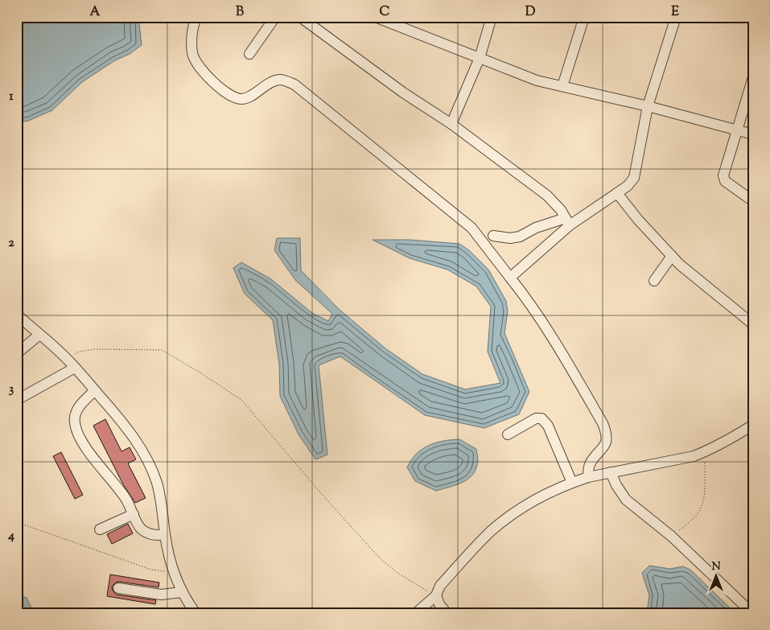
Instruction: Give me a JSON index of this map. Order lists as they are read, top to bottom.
{
  "north": "top",
  "grid": {
    "columns": [
      "A",
      "B",
      "C",
      "D",
      "E"
    ],
    "rows": [
      "1",
      "2",
      "3",
      "4"
    ]
  }
}
